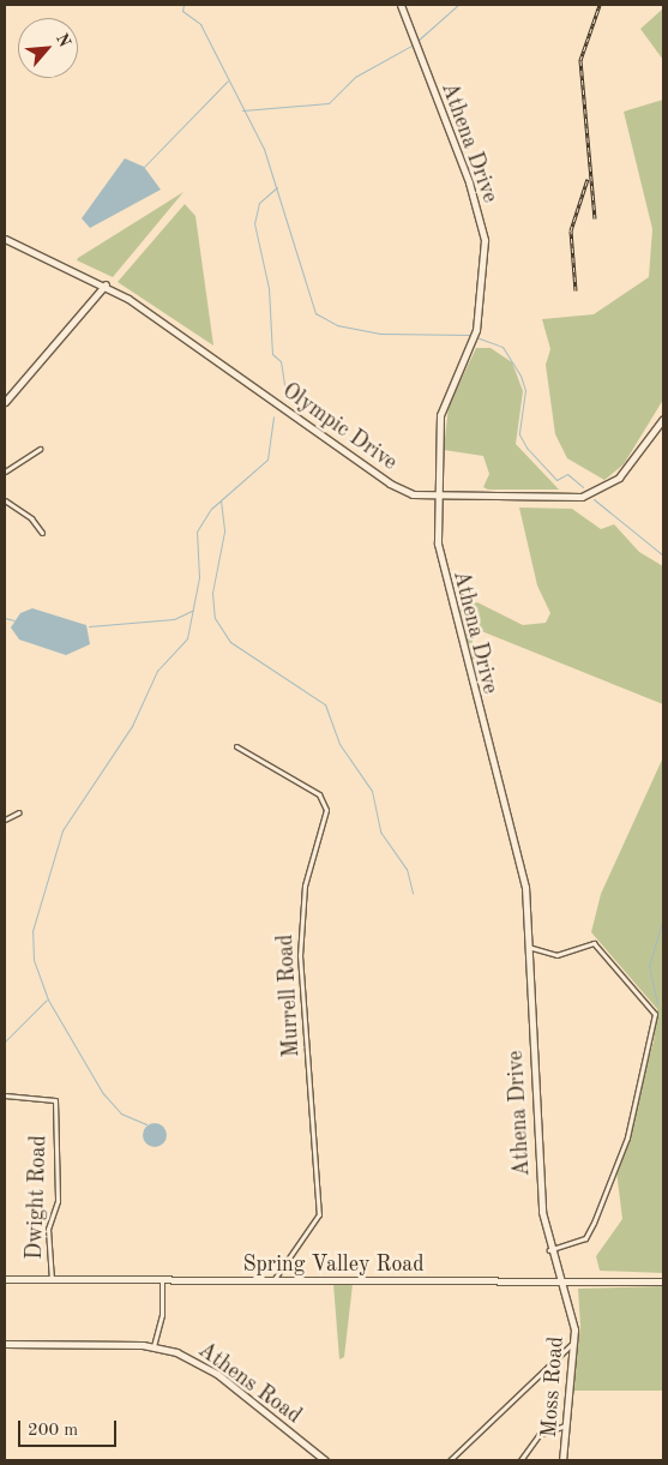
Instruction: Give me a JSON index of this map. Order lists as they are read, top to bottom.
{
  "streets": {
    "street": [
      "Athena Drive",
      "Olympic Drive",
      "Murrell Road",
      "Dwight Road",
      "Spring Valley Road",
      "Athens Road",
      "Moss Road"
    ]
  },
  "crossings": [
    ["Athena Drive", "Olympic Drive"],
    ["Athena Drive", "Spring Valley Road"],
    ["Athena Drive", "Moss Road"],
    ["Murrell Road", "Spring Valley Road"],
    ["Dwight Road", "Spring Valley Road"],
    ["Spring Valley Road", "Moss Road"]
  ],
  "scale_bar": "200 m",
  "north": "top right"
}
